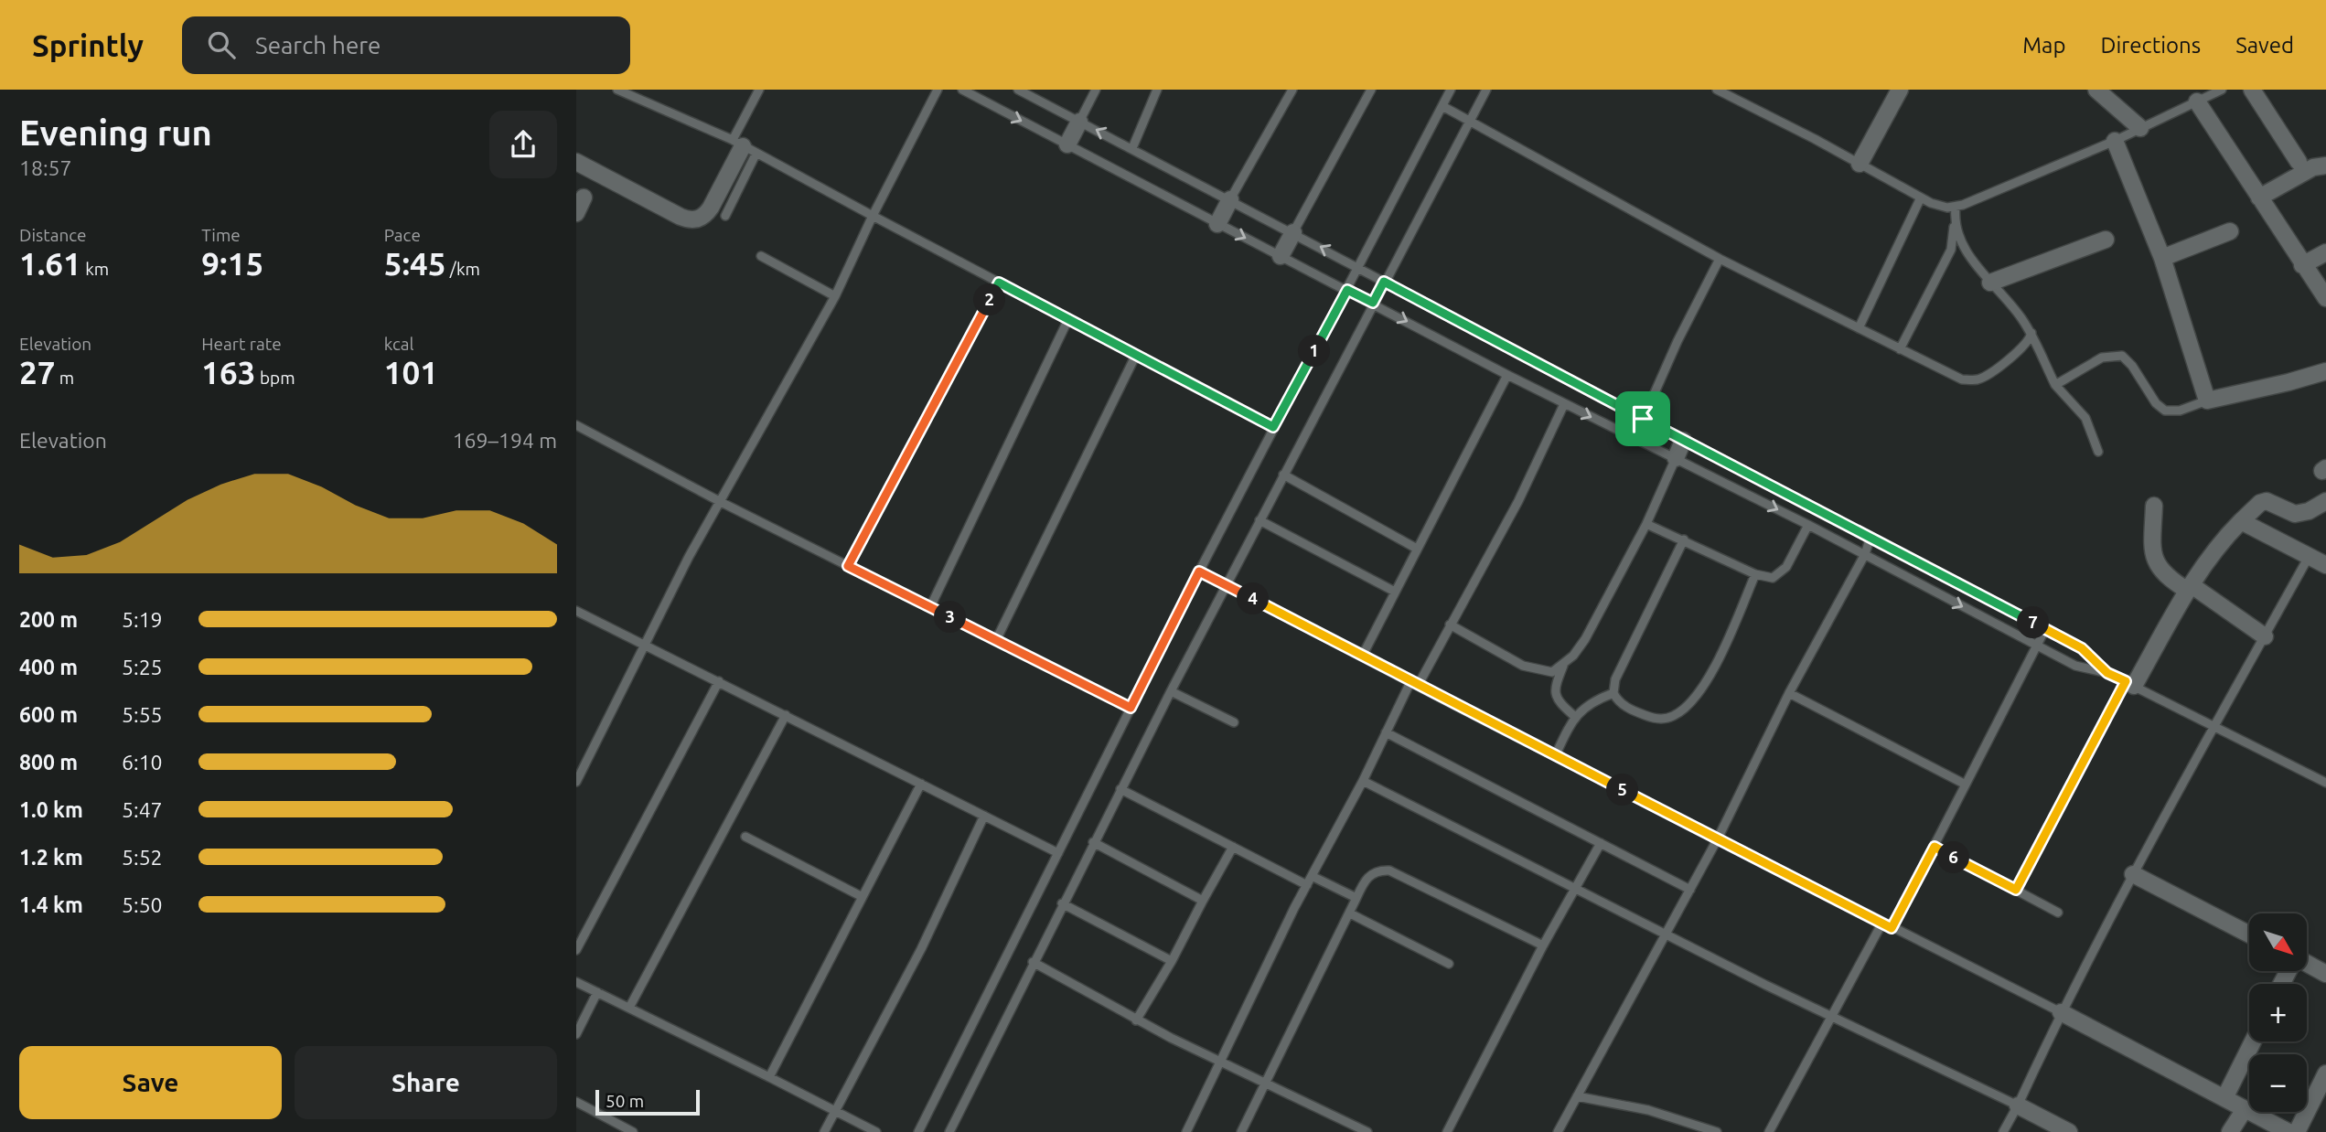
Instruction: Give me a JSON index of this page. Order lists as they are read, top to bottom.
{
  "scale_bar": "50 m",
  "north": "bottom right",
  "page": {
    "header": "Sprintly",
    "search": "Search here",
    "nav": ["Map", "Directions", "Saved"],
    "heading": ["Evening run", "18:57"],
    "stats": [
      ["Distance", "1.61 km"],
      ["Time", "9:15"],
      ["Pace", "5:45 /km"],
      ["Elevation", "27 m"],
      ["Heart rate", "163 bpm"],
      ["kcal", "101"]
    ],
    "pins": [
      "2",
      "1",
      "4",
      "3",
      "7",
      "5",
      "6"
    ],
    "chart": ["Elevation", "169–194 m"],
    "list": [
      {
        "name": "200 m",
        "note": "5:19"
      },
      {
        "name": "400 m",
        "note": "5:25"
      },
      {
        "name": "600 m",
        "note": "5:55"
      },
      {
        "name": "800 m",
        "note": "6:10"
      },
      {
        "name": "1.0 km",
        "note": "5:47"
      },
      {
        "name": "1.2 km",
        "note": "5:52"
      },
      {
        "name": "1.4 km",
        "note": "5:50"
      }
    ],
    "map_buttons": ["+", "−"],
    "buttons": ["Save", "Share"],
    "scale": "50 m"
  }
}
